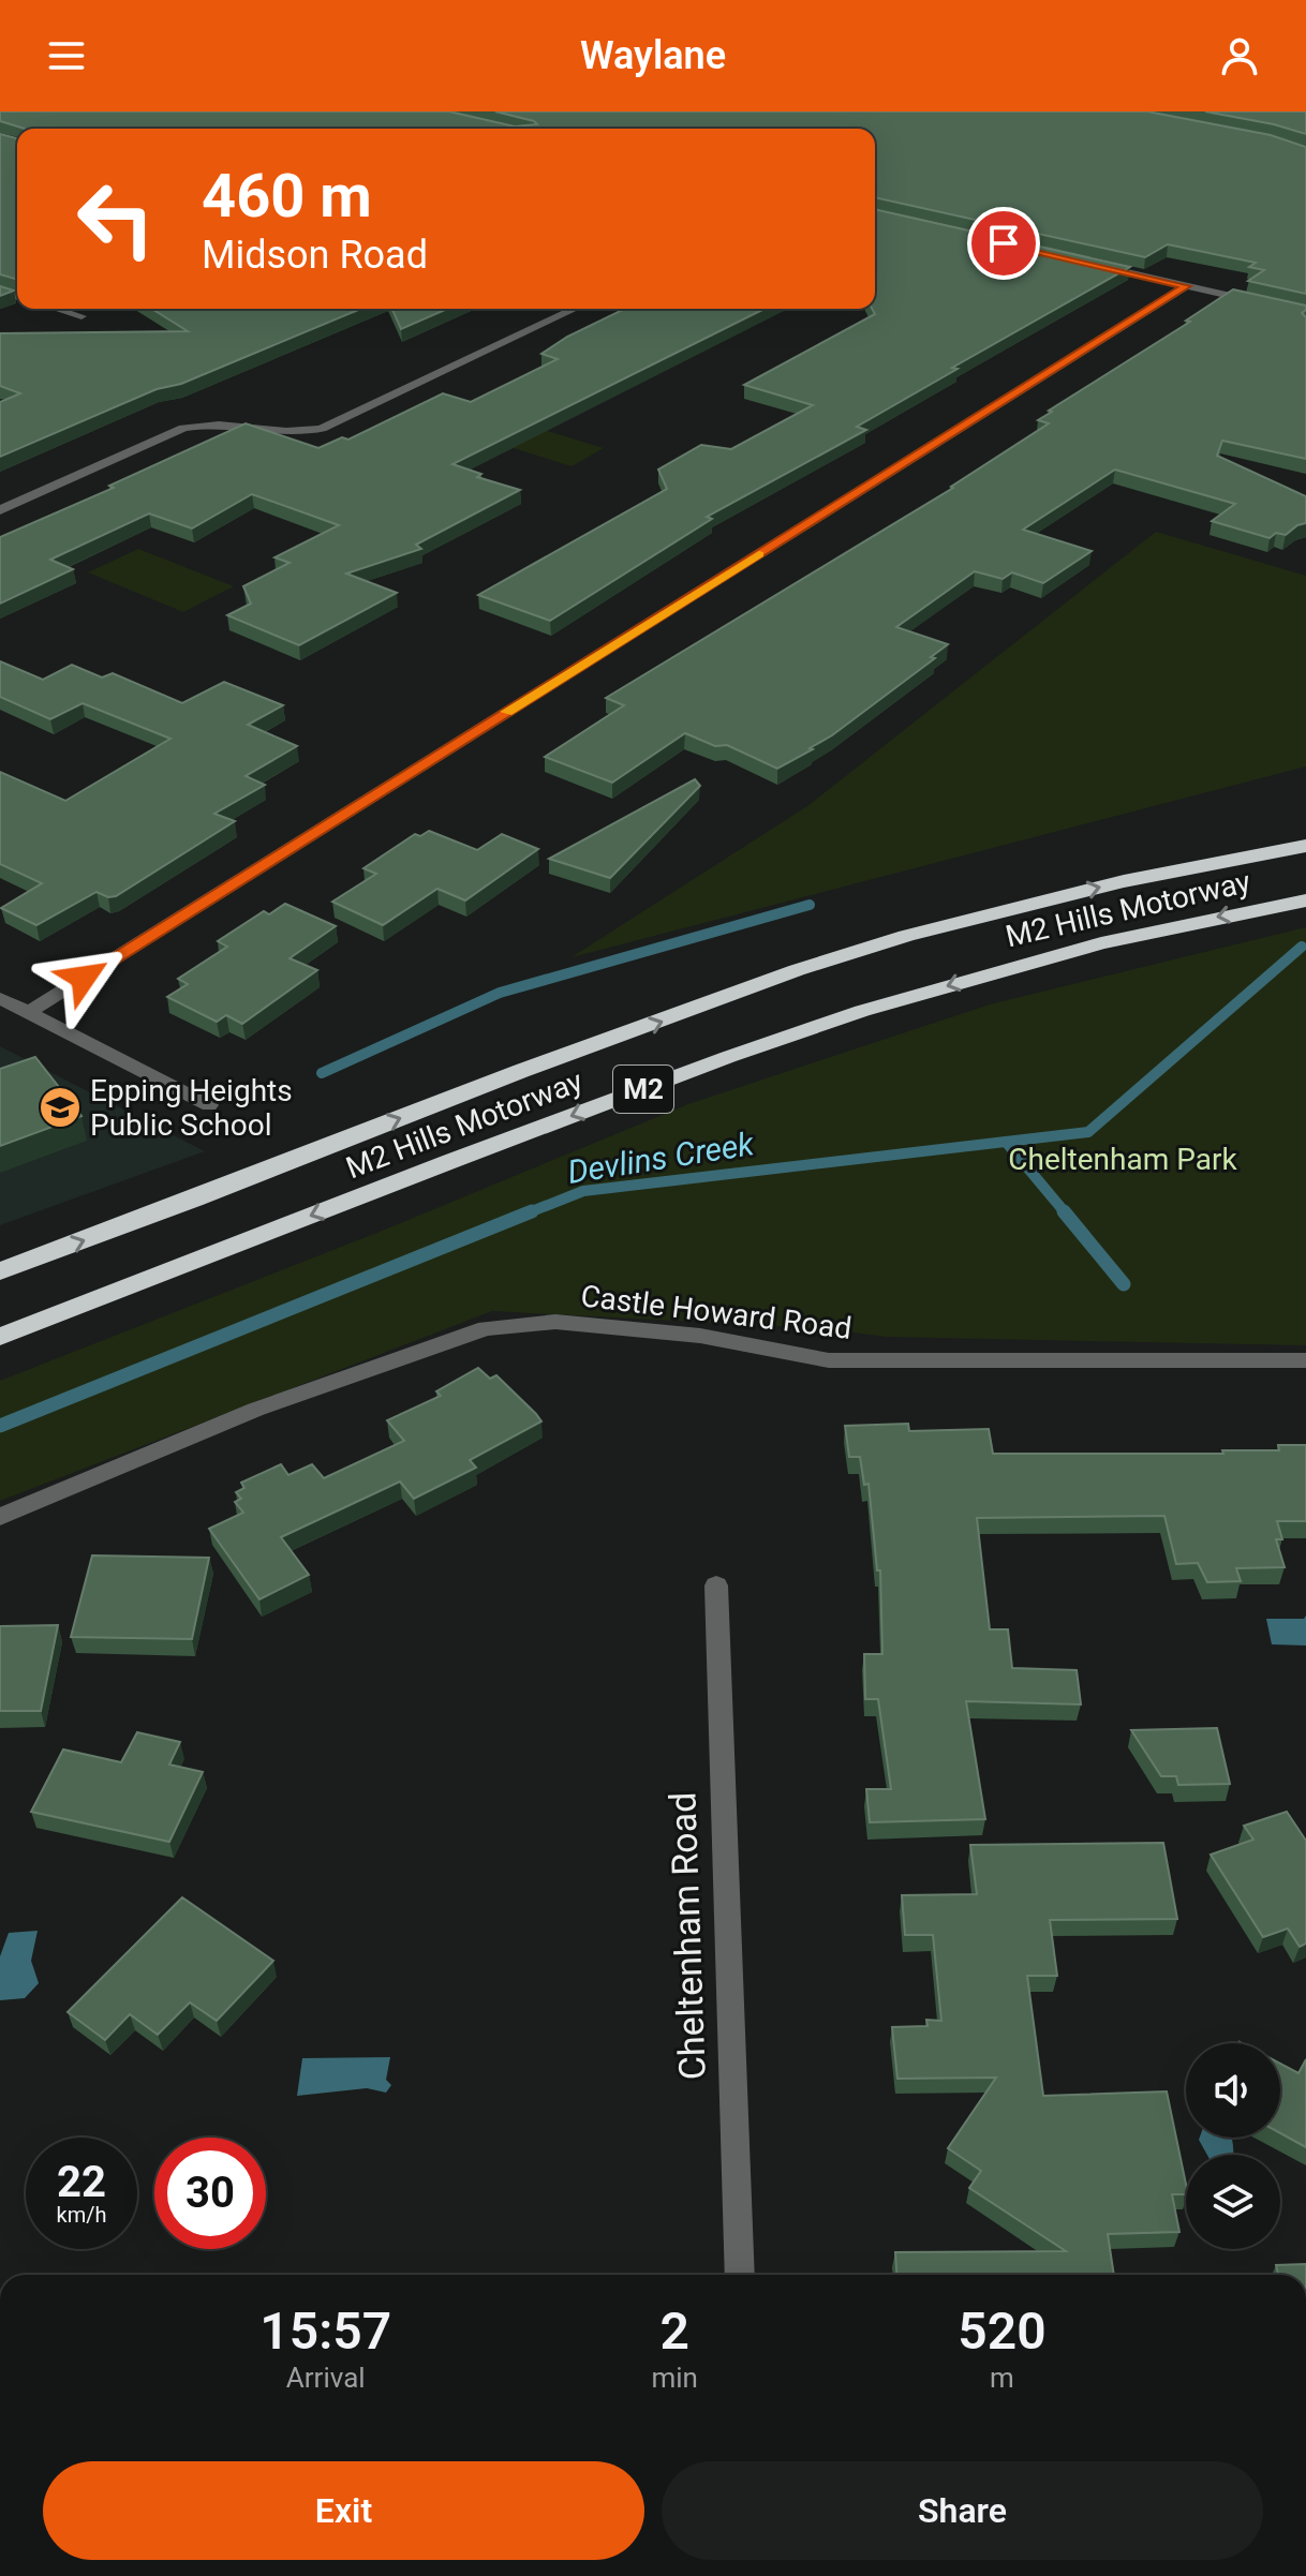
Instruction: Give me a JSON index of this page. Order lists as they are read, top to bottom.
{
  "streets": {
    "highway": ["M2 Hills Motorway", "M2"],
    "street": ["Castle Howard Road", "Cheltenham Road"]
  },
  "water": ["Devlins Creek"],
  "parks": ["Cheltenham Park"],
  "places": {
    "school or university": ["Epping Heights Public School"]
  },
  "page": {
    "header": "Waylane",
    "turn": ["460 m", "Midson Road"],
    "speed": "22 km/h",
    "limit": "30",
    "eta": [
      "15:57",
      "Arrival",
      "2",
      "min",
      "520",
      "m"
    ],
    "buttons": ["Exit", "Share"]
  }
}
